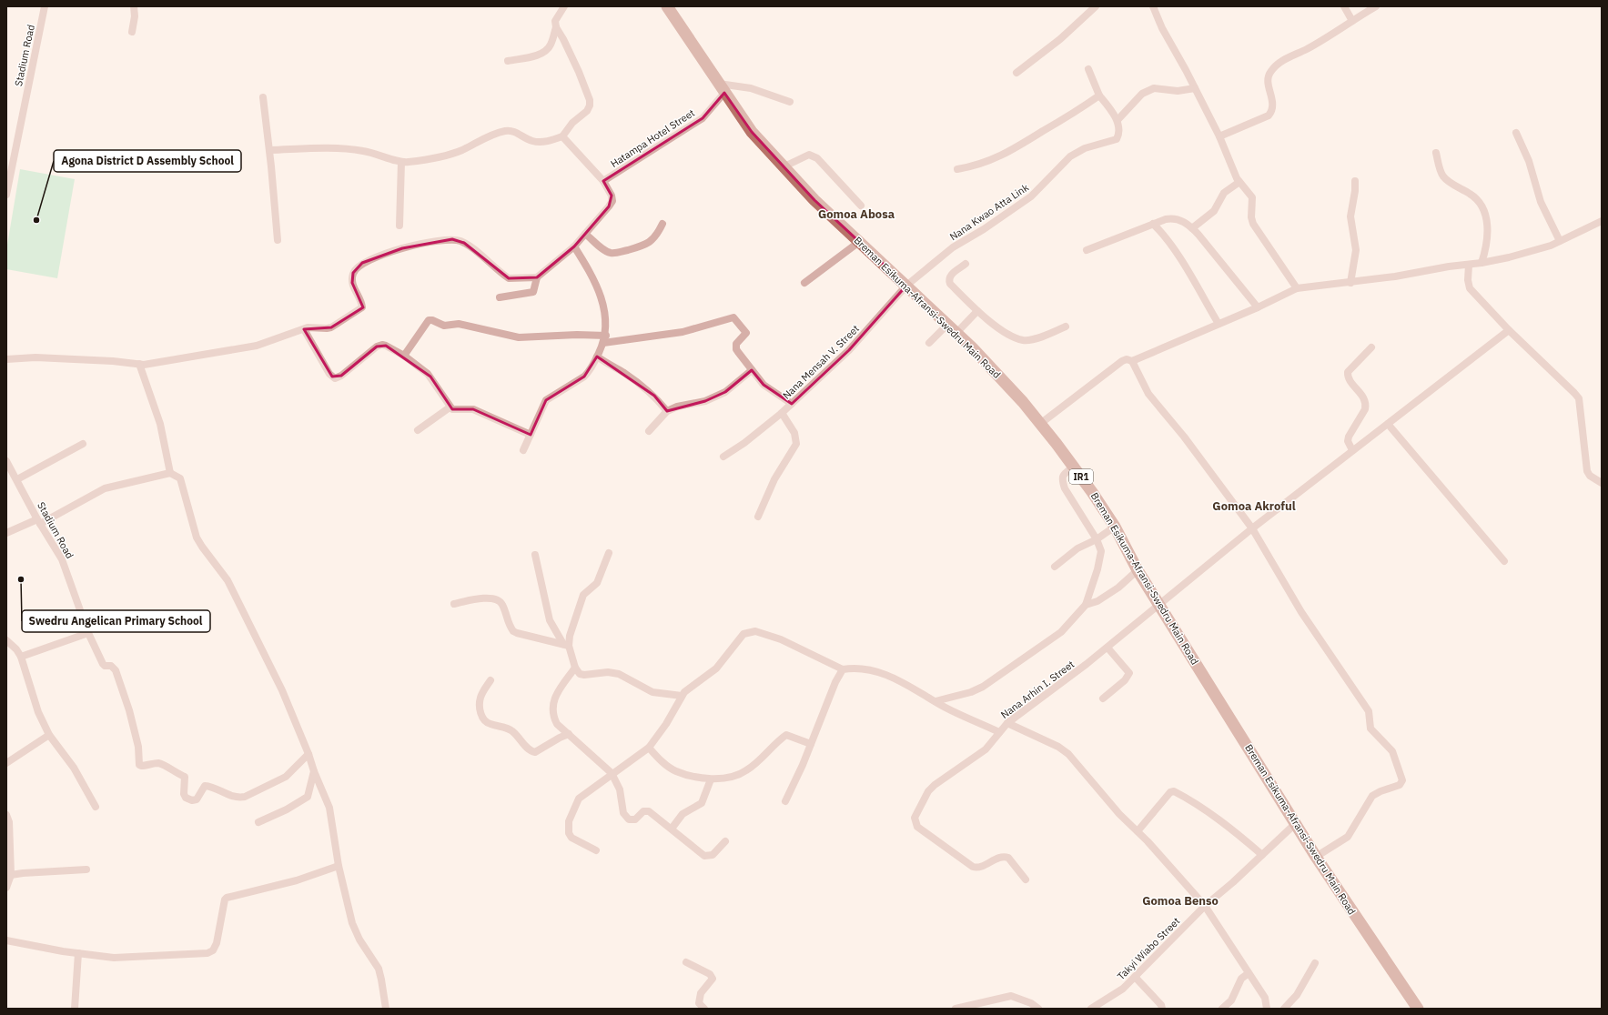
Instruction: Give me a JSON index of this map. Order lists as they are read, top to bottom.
{
  "streets": {
    "main road": ["Breman Esikuma-Afransi-Swedru Main Road", "IR1"],
    "street": [
      "Stadium Road",
      "Hatampa Hotel Street",
      "Nana Kwao Atta Link",
      "Nana Mensah V. Street",
      "Nana Arhin I. Street",
      "Takyi Wiabo Street"
    ]
  },
  "crossings": [
    ["Hatampa Hotel Street", "Breman Esikuma-Afransi-Swedru Main Road"],
    ["Nana Kwao Atta Link", "Breman Esikuma-Afransi-Swedru Main Road"],
    ["Nana Kwao Atta Link", "Nana Mensah V. Street"],
    ["Breman Esikuma-Afransi-Swedru Main Road", "Nana Mensah V. Street"],
    ["Breman Esikuma-Afransi-Swedru Main Road", "Nana Arhin I. Street"],
    ["Breman Esikuma-Afransi-Swedru Main Road", "Takyi Wiabo Street"]
  ],
  "districts": ["Gomoa Abosa", "Gomoa Akroful", "Gomoa Benso"],
  "places": ["Agona District D Assembly School", "Swedru Angelican Primary School"]
}
